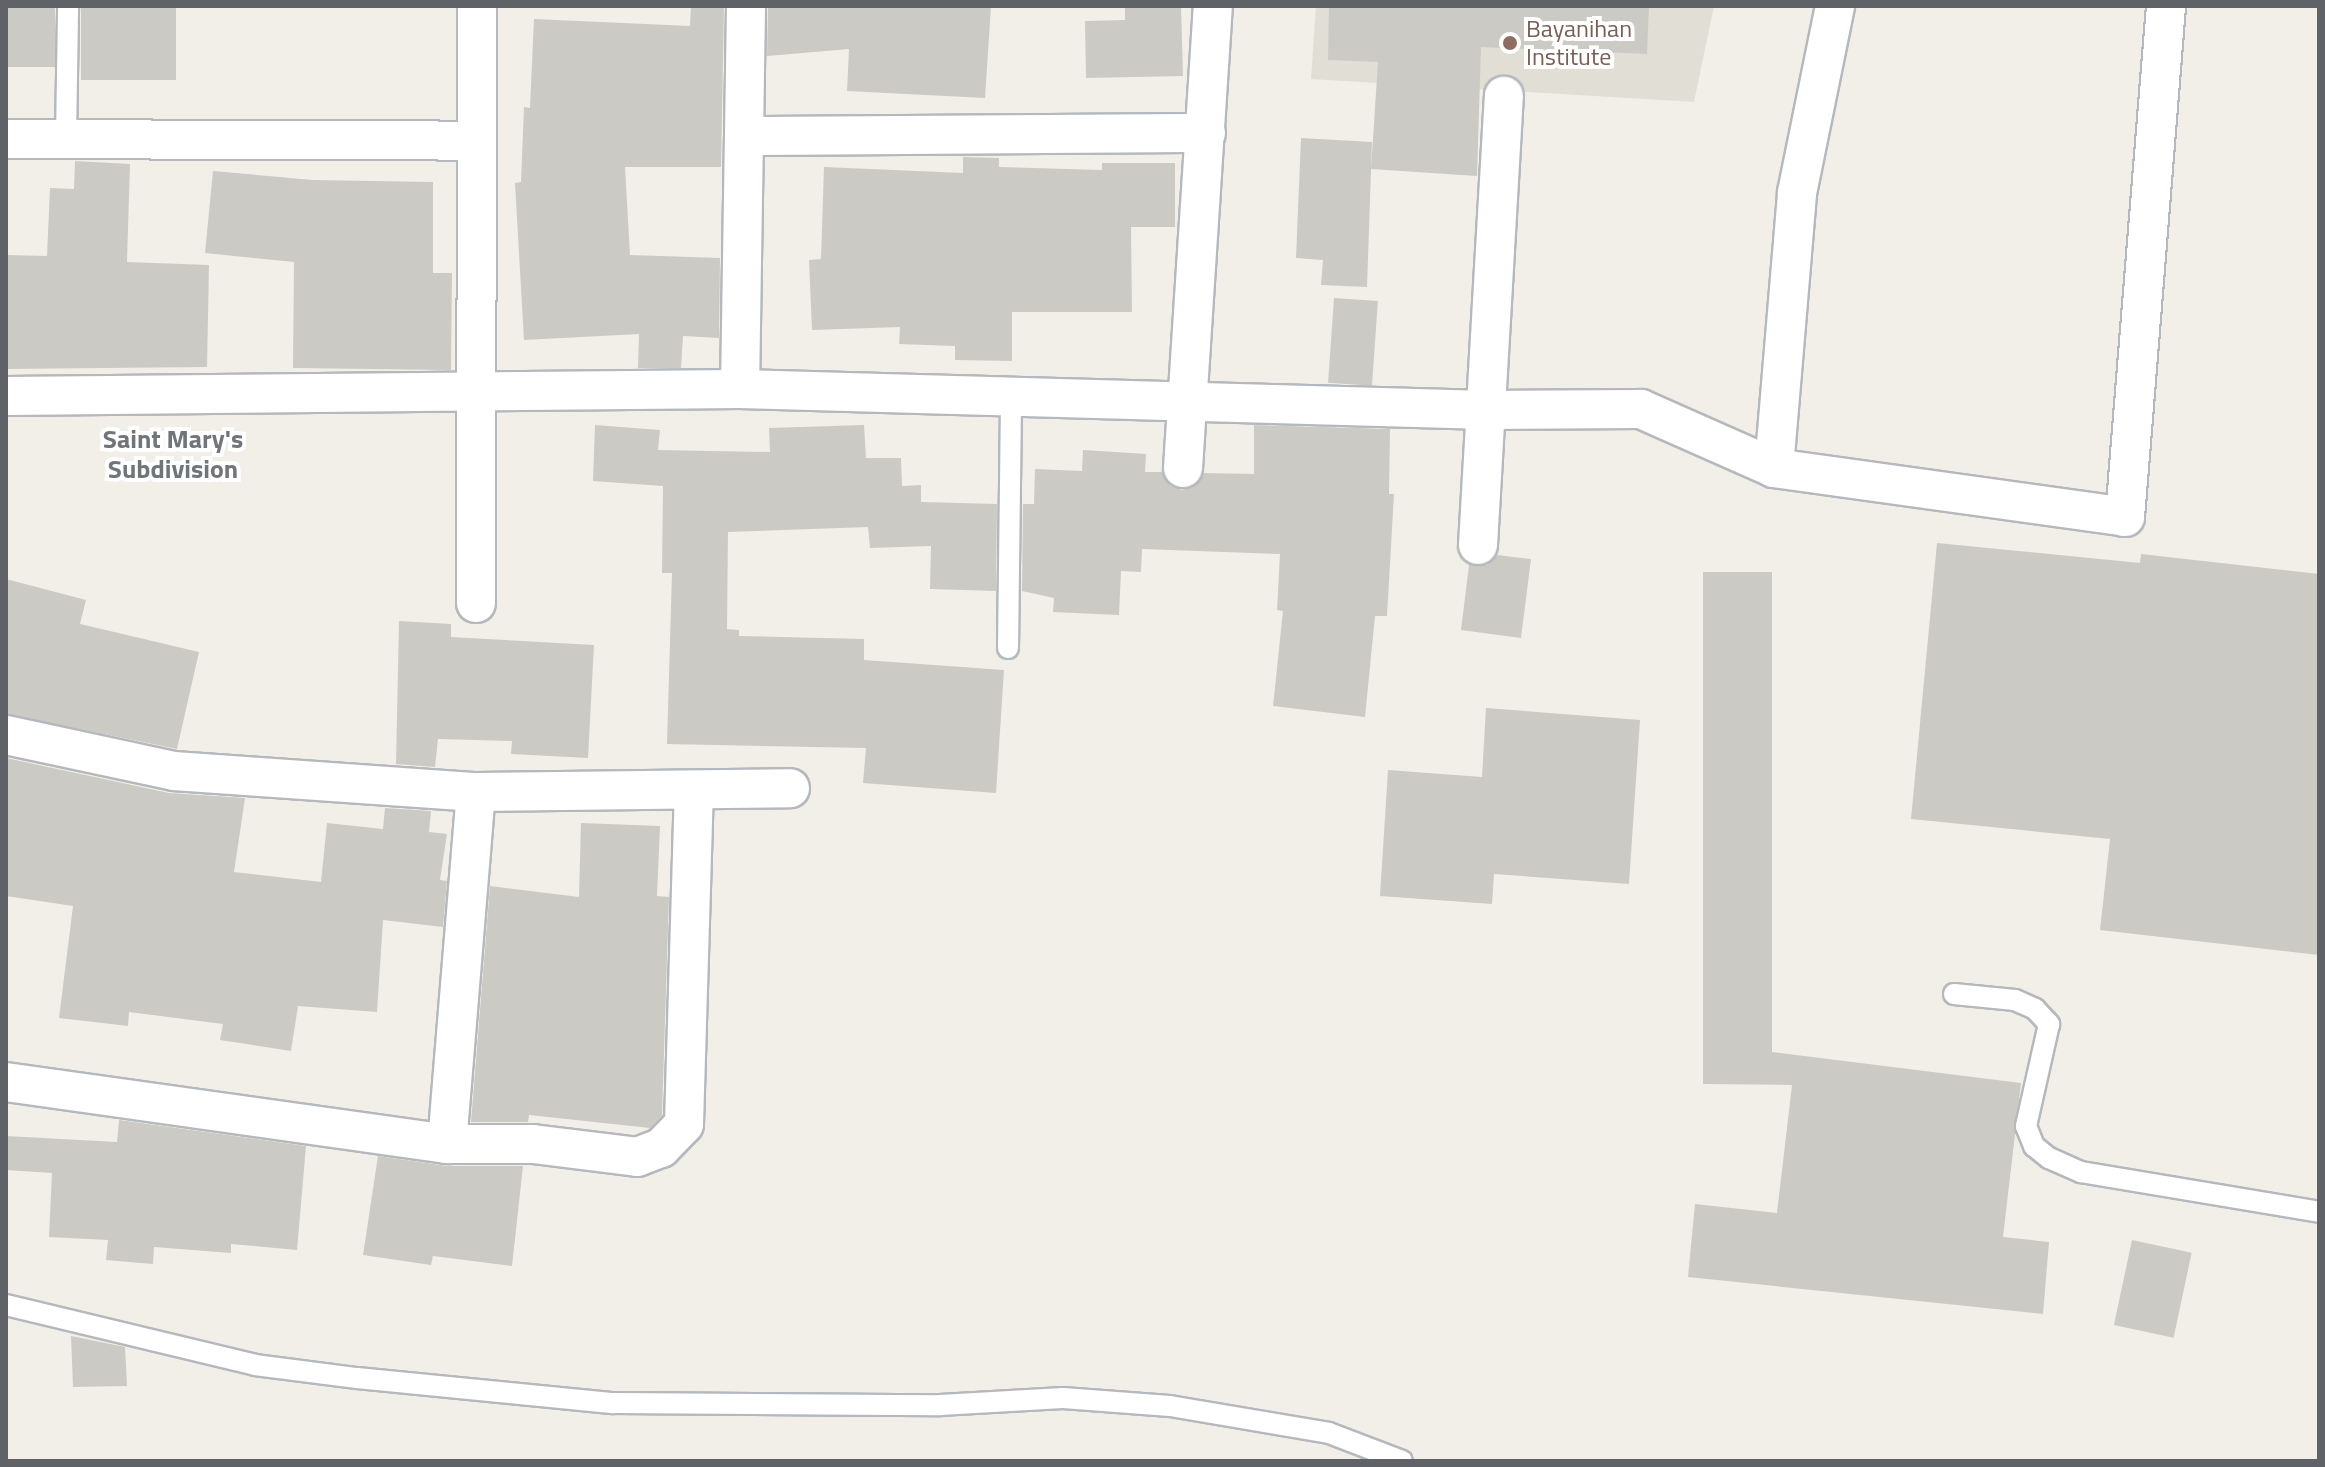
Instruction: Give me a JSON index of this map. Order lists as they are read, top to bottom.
{
  "districts": ["Saint Mary's Subdivision"],
  "places": ["Bayanihan Institute"]
}
